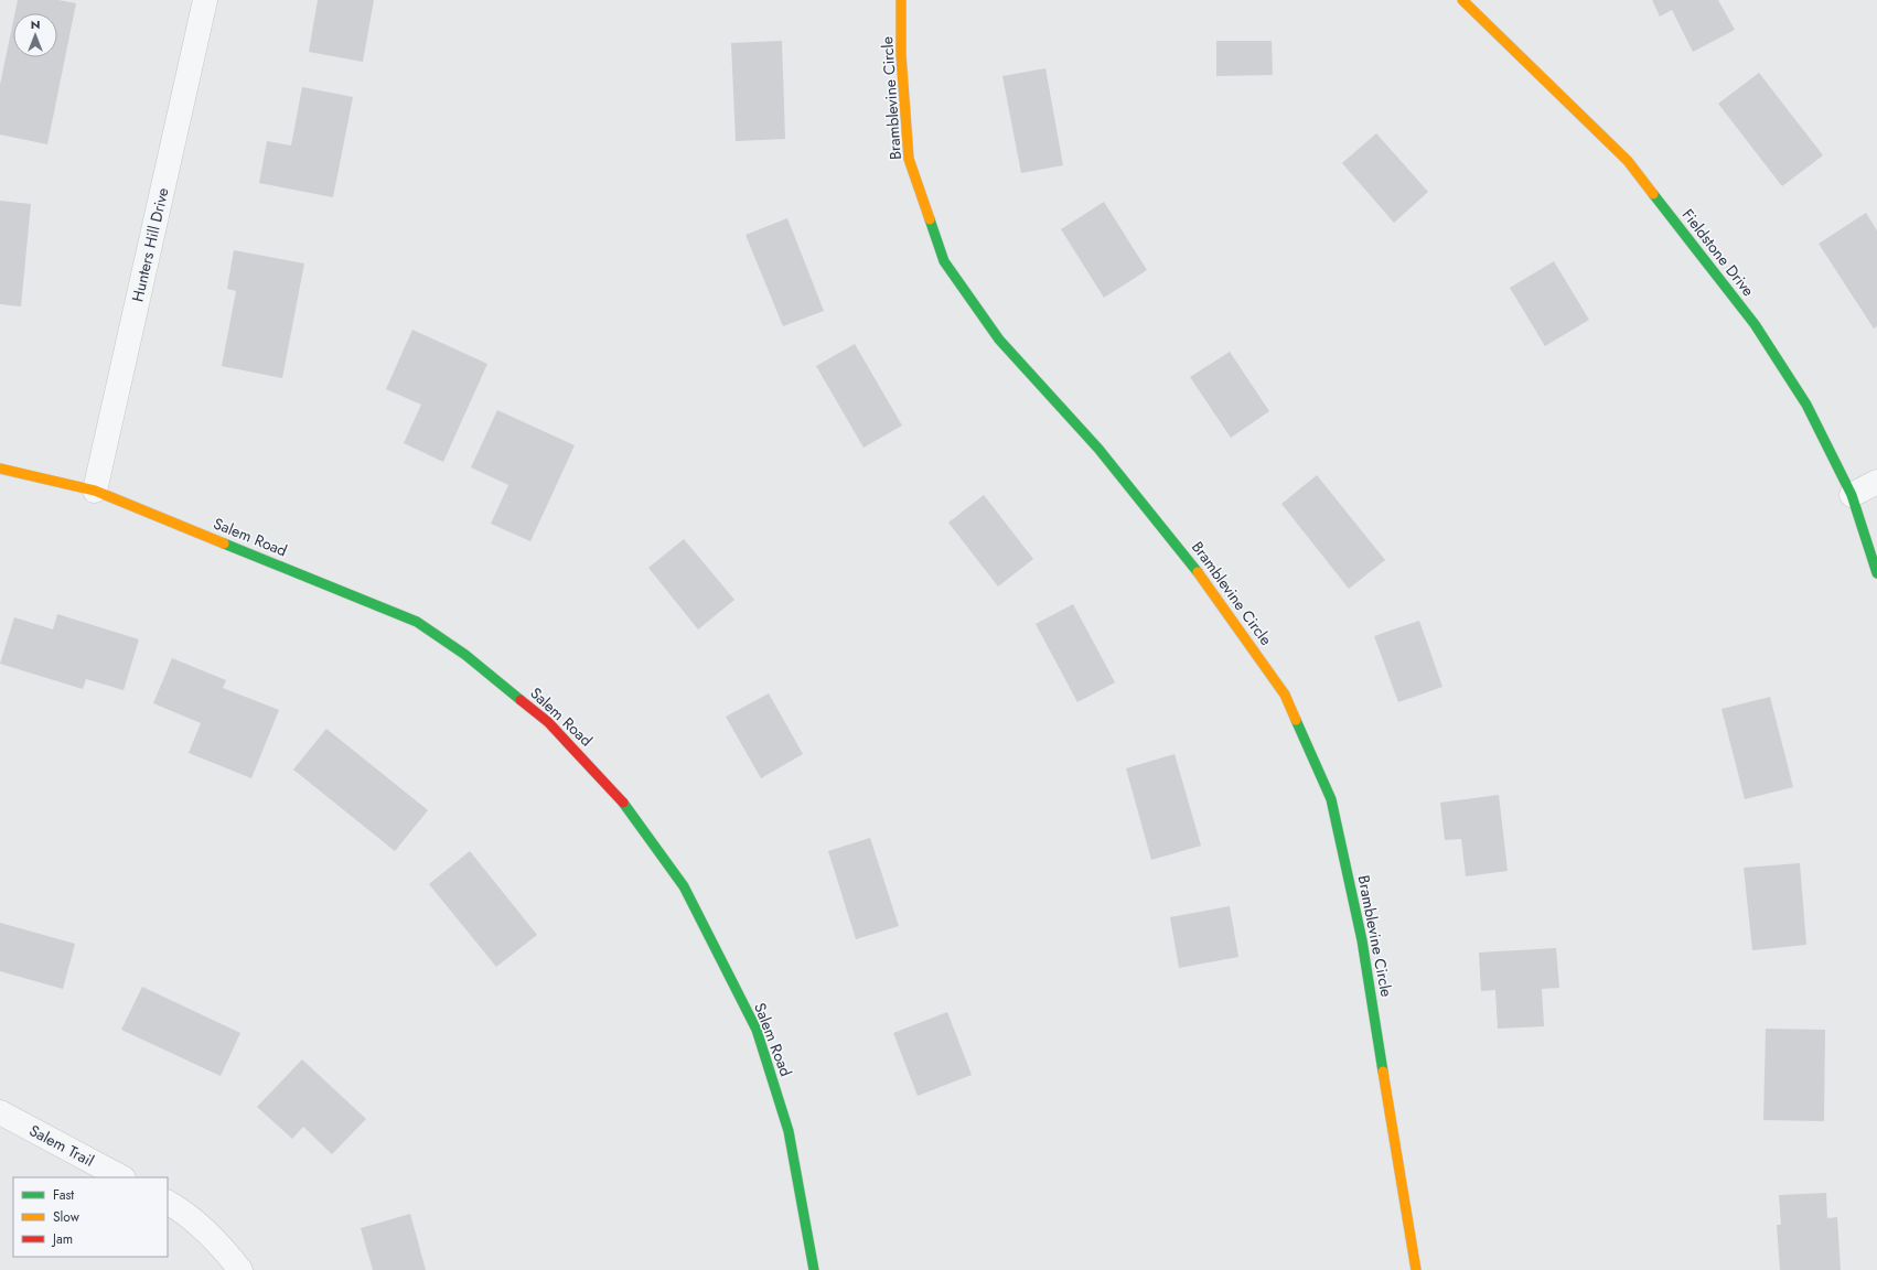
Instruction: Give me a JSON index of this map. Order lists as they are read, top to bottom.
{
  "streets": {
    "street": [
      "Bramblevine Circle",
      "Hunters Hill Drive",
      "Fieldstone Drive",
      "Salem Road",
      "Salem Trail"
    ]
  },
  "crossings": [
    ["Hunters Hill Drive", "Salem Road"]
  ],
  "legend": ["Fast", "Slow", "Jam"],
  "north": "top"
}
